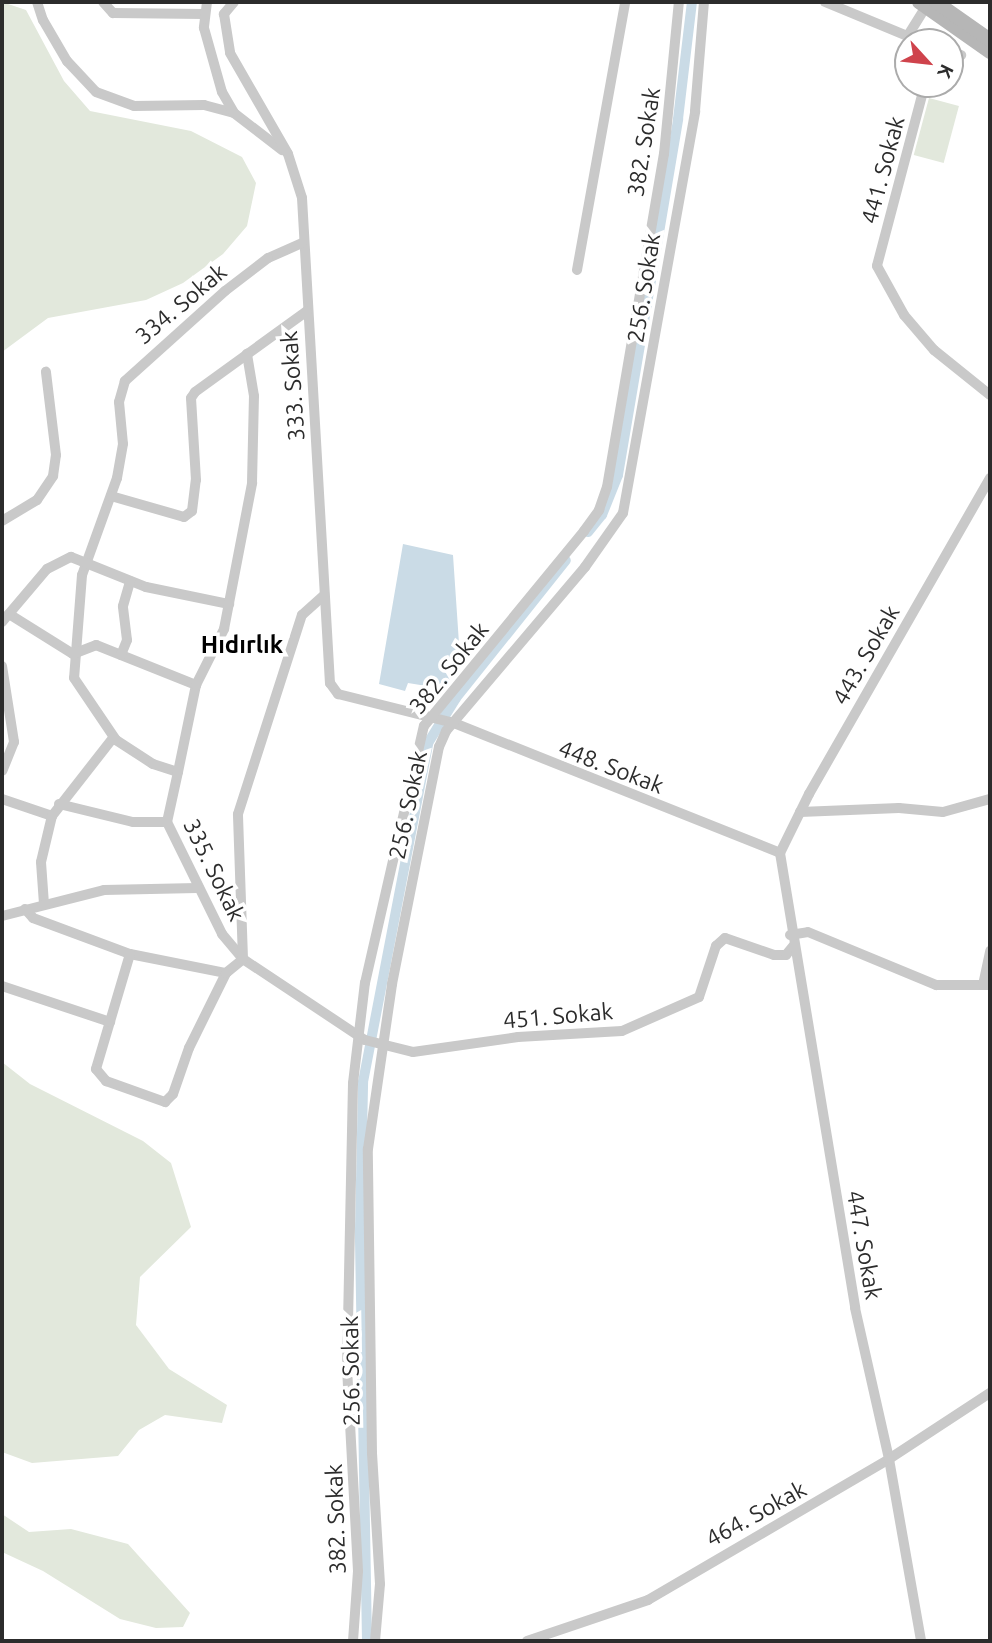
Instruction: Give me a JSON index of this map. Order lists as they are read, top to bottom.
{
  "streets": {
    "street": [
      "382. Sokak",
      "441. Sokak",
      "256. Sokak",
      "334. Sokak",
      "333. Sokak",
      "443. Sokak",
      "448. Sokak",
      "335. Sokak",
      "451. Sokak",
      "447. Sokak",
      "464. Sokak"
    ]
  },
  "crossings": [
    ["382. Sokak", "333. Sokak"],
    ["382. Sokak", "448. Sokak"],
    ["382. Sokak", "335. Sokak"],
    ["382. Sokak", "451. Sokak"],
    ["256. Sokak", "448. Sokak"],
    ["256. Sokak", "451. Sokak"],
    ["334. Sokak", "333. Sokak"],
    ["333. Sokak", "448. Sokak"],
    ["443. Sokak", "448. Sokak"],
    ["443. Sokak", "447. Sokak"],
    ["448. Sokak", "447. Sokak"],
    ["335. Sokak", "451. Sokak"],
    ["451. Sokak", "447. Sokak"],
    ["447. Sokak", "464. Sokak"]
  ],
  "districts": ["Hıdırlık"],
  "north": "bottom right"
}
